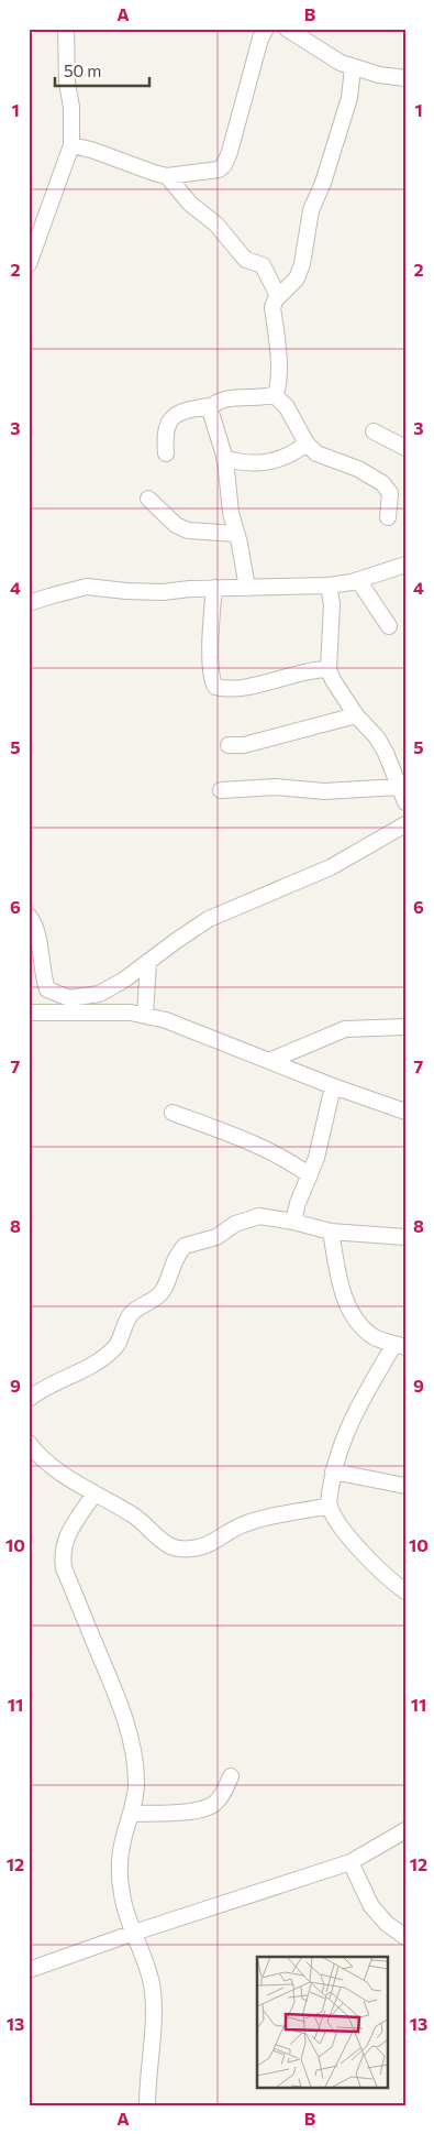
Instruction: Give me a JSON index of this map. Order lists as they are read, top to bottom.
{
  "scale_bar": "50 m",
  "grid": {
    "columns": ["A", "B"],
    "rows": [
      "1",
      "2",
      "3",
      "4",
      "5",
      "6",
      "7",
      "8",
      "9",
      "10",
      "11",
      "12",
      "13"
    ]
  }
}
